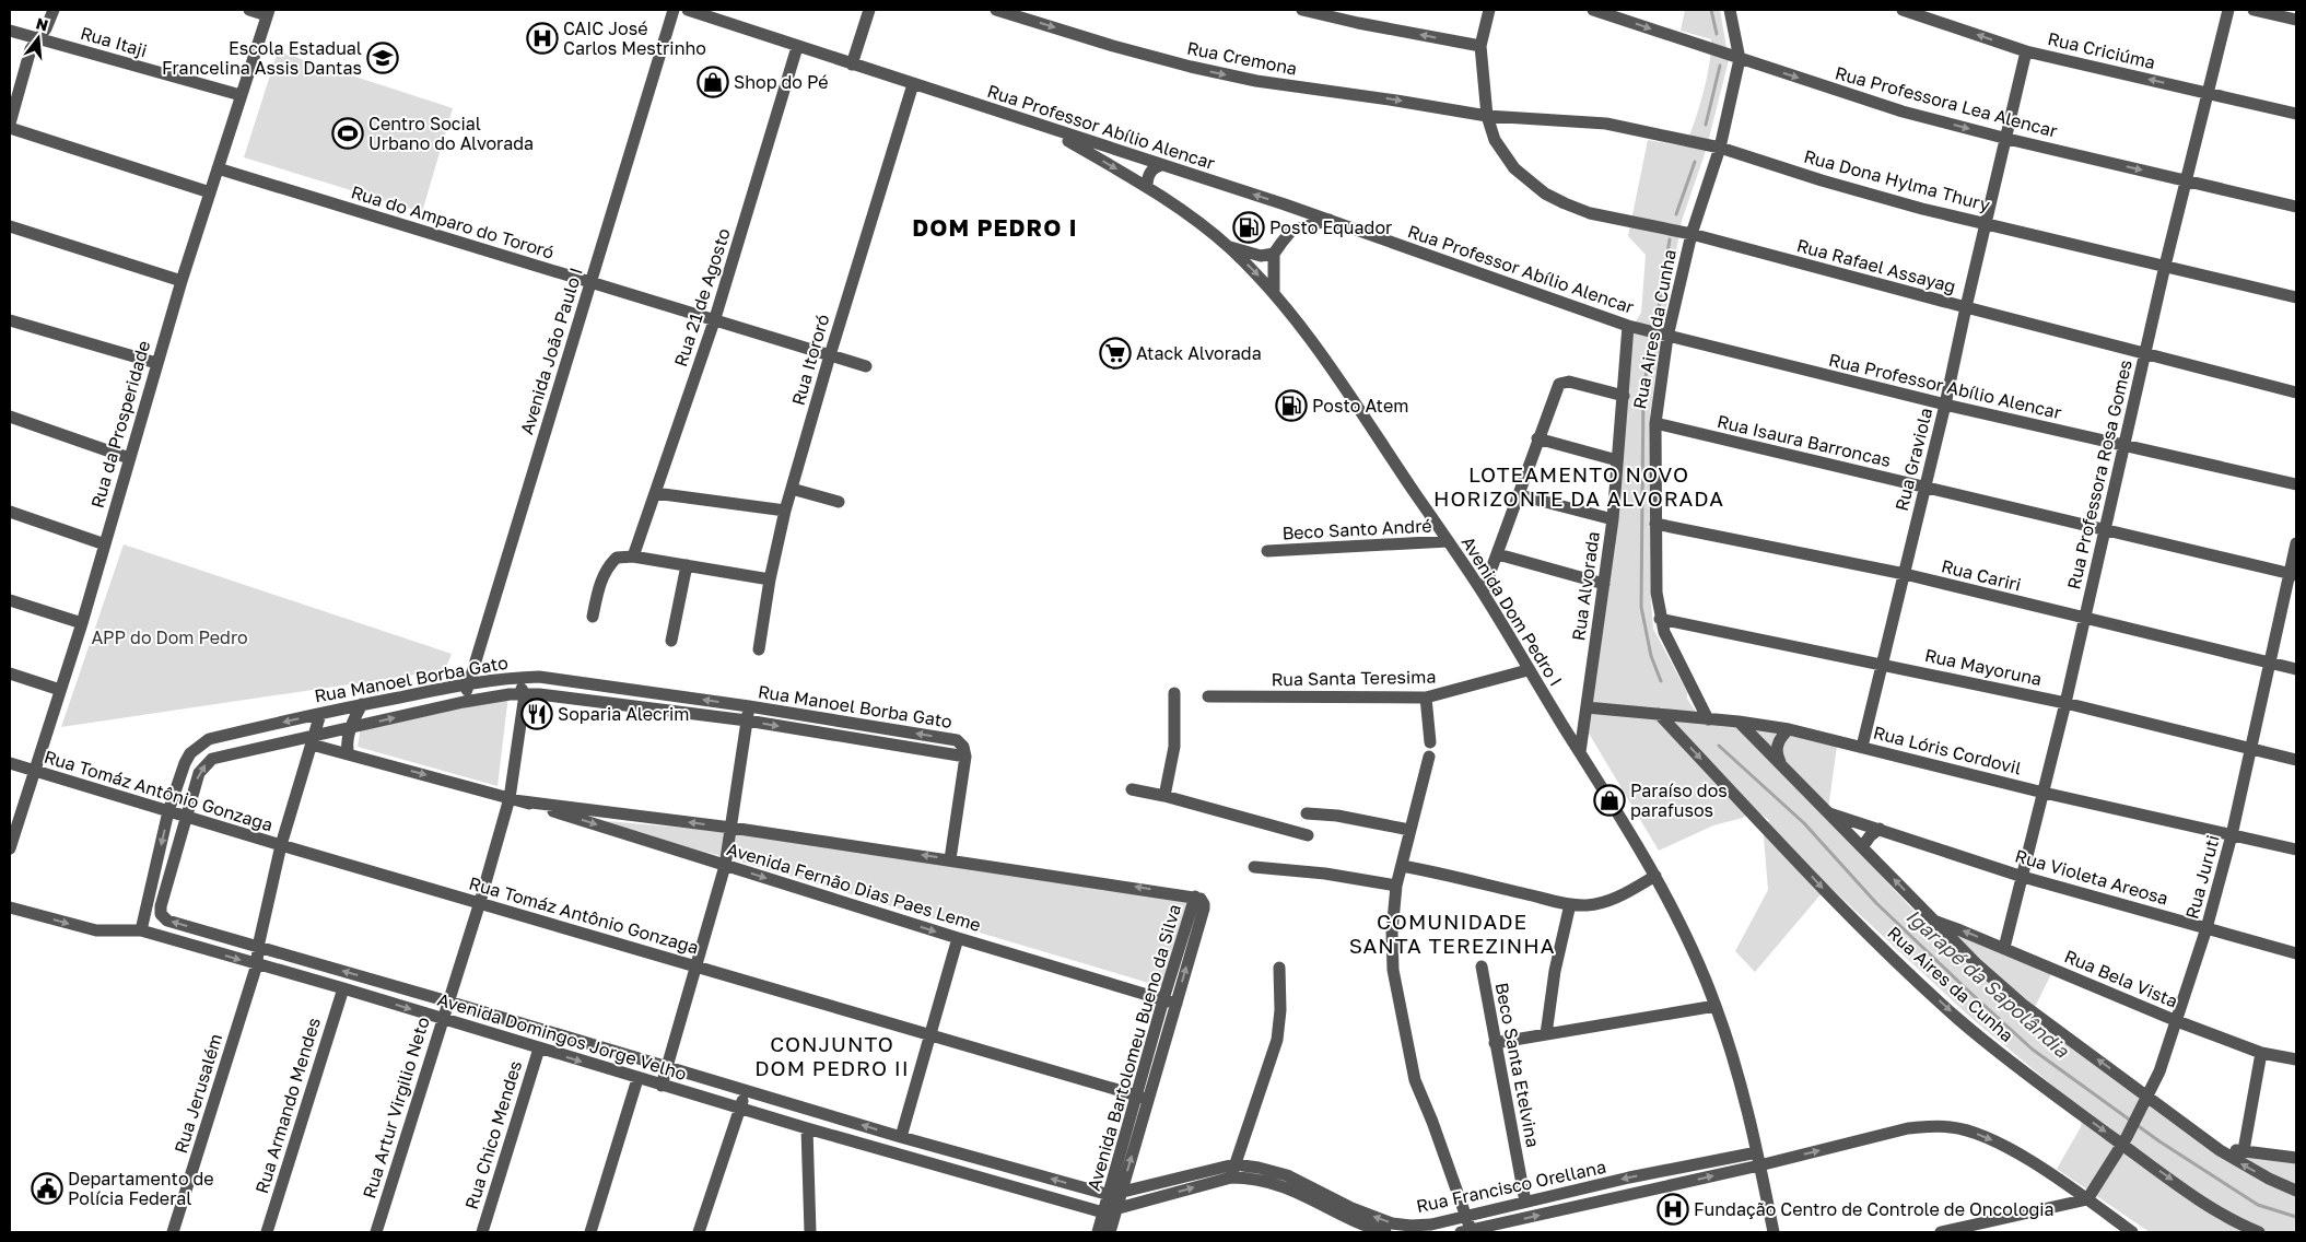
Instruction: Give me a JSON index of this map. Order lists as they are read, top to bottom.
{
  "streets": {
    "street": [
      "Rua Itaji",
      "Rua Criciúma",
      "Rua Cremona",
      "Rua Professora Lea Alencar",
      "Rua Professor Abílio Alencar",
      "Rua Dona Hylma Thury",
      "Rua do Amparo do Tororó",
      "Rua Rafael Assayag",
      "Rua 21 de Agosto",
      "Rua Aires da Cunha",
      "Avenida João Paulo I",
      "Rua Itororó",
      "Rua da Prosperidade",
      "Rua Isaura Barroncas",
      "Rua Graviola",
      "Rua Professora Rosa Gomes",
      "Beco Santo André",
      "Rua Cariri",
      "Rua Alvorada",
      "Avenida Dom Pedro I",
      "Rua Mayoruna",
      "Rua Santa Teresima",
      "Rua Manoel Borba Gato",
      "Rua Lóris Cordovil",
      "Rua Tomáz Antônio Gonzaga",
      "Rua Violeta Areosa",
      "Rua Juruti",
      "Avenida Fernão Dias Paes Leme",
      "Rua Bela Vista",
      "Avenida Domingos Jorge Velho",
      "Avenida Bartolomeu Bueno da Silva",
      "Beco Santa Etelvina",
      "Rua Jerusalém",
      "Rua Armando Mendes",
      "Rua Artur Virgilio Neto",
      "Rua Chico Mendes",
      "Rua Francisco Orellana"
    ]
  },
  "crossings": [
    ["Rua Itaji", "Rua da Prosperidade"],
    ["Rua Criciúma", "Rua Graviola"],
    ["Rua Criciúma", "Rua Professora Rosa Gomes"],
    ["Rua Cremona", "Rua Dona Hylma Thury"],
    ["Rua Cremona", "Rua Rafael Assayag"],
    ["Rua Professora Lea Alencar", "Rua Aires da Cunha"],
    ["Rua Professora Lea Alencar", "Rua Graviola"],
    ["Rua Professora Lea Alencar", "Rua Professora Rosa Gomes"],
    ["Rua Professor Abílio Alencar", "Rua 21 de Agosto"],
    ["Rua Professor Abílio Alencar", "Rua Aires da Cunha"],
    ["Rua Professor Abílio Alencar", "Rua Itororó"],
    ["Rua Professor Abílio Alencar", "Rua Graviola"],
    ["Rua Professor Abílio Alencar", "Rua Professora Rosa Gomes"],
    ["Rua Professor Abílio Alencar", "Rua Alvorada"],
    ["Rua Professor Abílio Alencar", "Avenida Dom Pedro I"],
    ["Rua Dona Hylma Thury", "Rua Rafael Assayag"],
    ["Rua Dona Hylma Thury", "Rua Aires da Cunha"],
    ["Rua Dona Hylma Thury", "Rua Graviola"],
    ["Rua Dona Hylma Thury", "Rua Professora Rosa Gomes"],
    ["Rua do Amparo do Tororó", "Rua 21 de Agosto"],
    ["Rua do Amparo do Tororó", "Avenida João Paulo I"],
    ["Rua do Amparo do Tororó", "Rua Itororó"],
    ["Rua do Amparo do Tororó", "Rua da Prosperidade"],
    ["Rua Rafael Assayag", "Rua Aires da Cunha"],
    ["Rua Rafael Assayag", "Rua Graviola"],
    ["Rua Rafael Assayag", "Rua Professora Rosa Gomes"],
    ["Rua Aires da Cunha", "Rua Isaura Barroncas"],
    ["Rua Aires da Cunha", "Rua Cariri"],
    ["Rua Aires da Cunha", "Rua Mayoruna"],
    ["Rua Aires da Cunha", "Rua Lóris Cordovil"],
    ["Rua Aires da Cunha", "Rua Violeta Areosa"],
    ["Rua Aires da Cunha", "Rua Juruti"],
    ["Rua Aires da Cunha", "Rua Bela Vista"],
    ["Avenida João Paulo I", "Rua Manoel Borba Gato"],
    ["Rua da Prosperidade", "Rua Tomáz Antônio Gonzaga"],
    ["Rua Isaura Barroncas", "Rua Graviola"],
    ["Rua Isaura Barroncas", "Rua Professora Rosa Gomes"],
    ["Rua Isaura Barroncas", "Rua Juruti"],
    ["Rua Graviola", "Rua Cariri"],
    ["Rua Graviola", "Rua Mayoruna"],
    ["Rua Graviola", "Rua Lóris Cordovil"],
    ["Rua Professora Rosa Gomes", "Rua Cariri"],
    ["Rua Professora Rosa Gomes", "Rua Mayoruna"],
    ["Rua Professora Rosa Gomes", "Rua Lóris Cordovil"],
    ["Rua Professora Rosa Gomes", "Rua Violeta Areosa"],
    ["Rua Professora Rosa Gomes", "Rua Bela Vista"],
    ["Beco Santo André", "Avenida Dom Pedro I"],
    ["Rua Cariri", "Rua Juruti"],
    ["Rua Alvorada", "Avenida Dom Pedro I"],
    ["Rua Alvorada", "Rua Lóris Cordovil"],
    ["Avenida Dom Pedro I", "Rua Santa Teresima"],
    ["Avenida Dom Pedro I", "Rua Francisco Orellana"],
    ["Rua Mayoruna", "Rua Juruti"],
    ["Rua Manoel Borba Gato", "Rua Tomáz Antônio Gonzaga"],
    ["Rua Manoel Borba Gato", "Avenida Fernão Dias Paes Leme"],
    ["Rua Manoel Borba Gato", "Avenida Domingos Jorge Velho"],
    ["Rua Manoel Borba Gato", "Rua Jerusalém"],
    ["Rua Manoel Borba Gato", "Rua Artur Virgilio Neto"],
    ["Rua Lóris Cordovil", "Rua Juruti"],
    ["Rua Tomáz Antônio Gonzaga", "Avenida Bartolomeu Bueno da Silva"],
    ["Rua Tomáz Antônio Gonzaga", "Rua Jerusalém"],
    ["Rua Tomáz Antônio Gonzaga", "Rua Artur Virgilio Neto"],
    ["Rua Violeta Areosa", "Rua Juruti"],
    ["Rua Juruti", "Rua Bela Vista"],
    ["Rua Juruti", "Rua Francisco Orellana"],
    ["Avenida Fernão Dias Paes Leme", "Avenida Bartolomeu Bueno da Silva"],
    ["Avenida Fernão Dias Paes Leme", "Rua Jerusalém"],
    ["Avenida Fernão Dias Paes Leme", "Rua Artur Virgilio Neto"],
    ["Avenida Domingos Jorge Velho", "Avenida Bartolomeu Bueno da Silva"],
    ["Avenida Domingos Jorge Velho", "Rua Jerusalém"],
    ["Avenida Domingos Jorge Velho", "Rua Armando Mendes"],
    ["Avenida Domingos Jorge Velho", "Rua Artur Virgilio Neto"],
    ["Avenida Domingos Jorge Velho", "Rua Chico Mendes"],
    ["Avenida Domingos Jorge Velho", "Rua Francisco Orellana"],
    ["Avenida Bartolomeu Bueno da Silva", "Rua Francisco Orellana"],
    ["Beco Santa Etelvina", "Rua Francisco Orellana"]
  ],
  "one_way": ["Rua Criciúma", "Rua Professora Lea Alencar"],
  "districts": [
    "DOM PEDRO I",
    "LOTEAMENTO NOVO HORIZONTE DA ALVORADA",
    "COMUNIDADE SANTA TEREZINHA",
    "CONJUNTO DOM PEDRO II"
  ],
  "water": ["Igarapé da Sapolândia"],
  "parks": ["APP do Dom Pedro"],
  "places": {
    "hospital": ["CAIC José Carlos Mestrinho", "Fundação Centro de Controle de Oncologia"],
    "school or university": ["Escola Estadual Francelina Assis Dantas"],
    "shop": ["Shop do Pé", "Paraíso dos parafusos"],
    "sports": ["Centro Social Urbano do Alvorada"],
    "fuel station": ["Posto Equador", "Posto Atem"],
    "supermarket": ["Atack Alvorada"],
    "restaurant": ["Soparia Alecrim"],
    "public building": ["Departamento de Polícia Federal"]
  },
  "north": "top"
}
